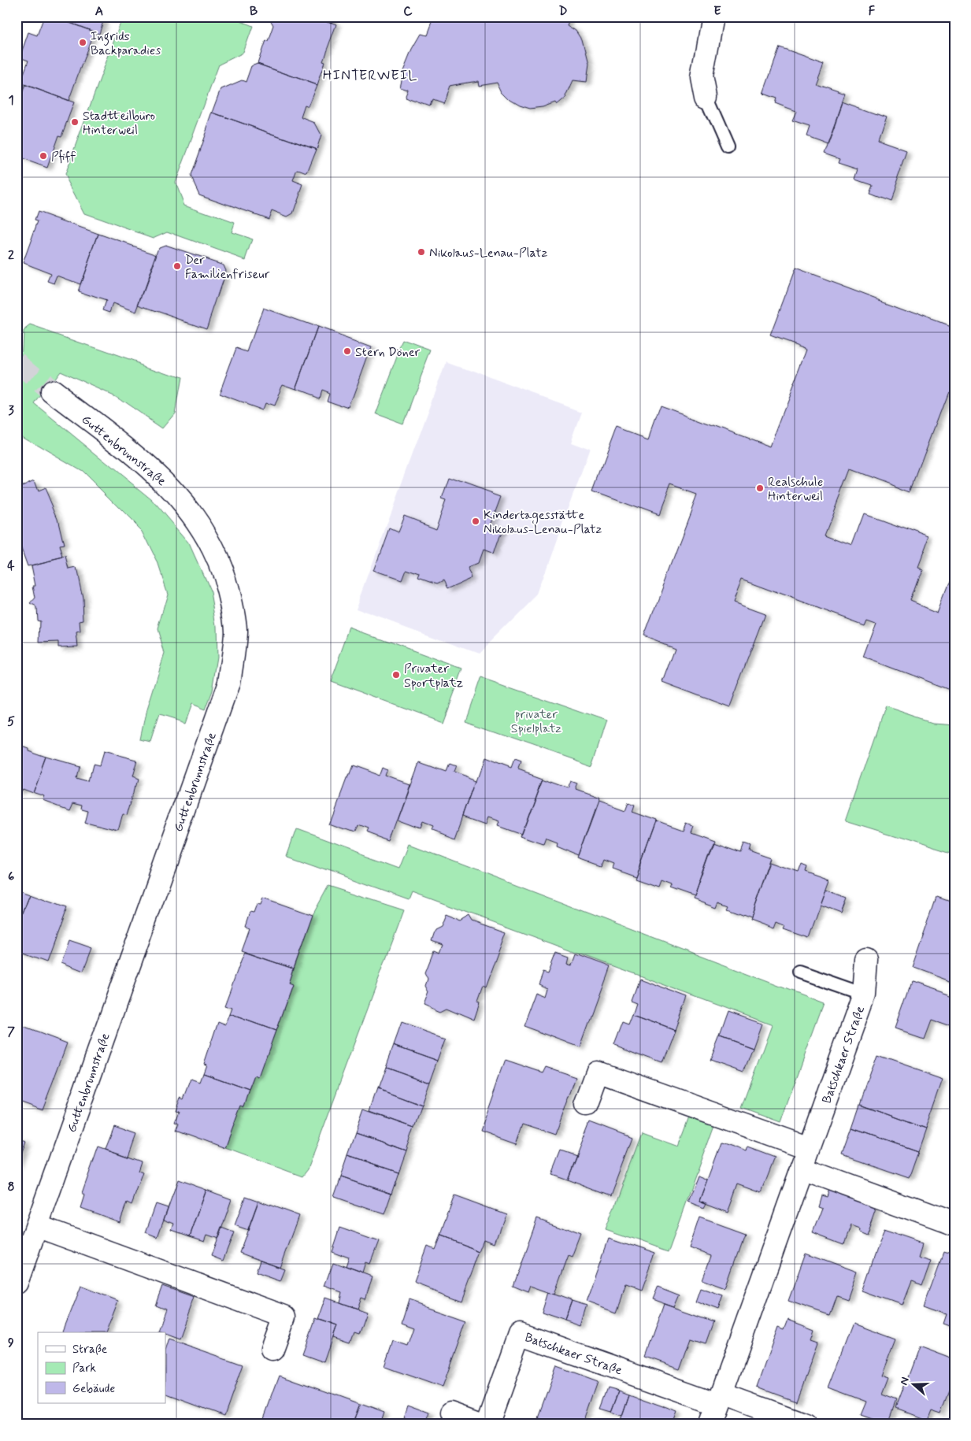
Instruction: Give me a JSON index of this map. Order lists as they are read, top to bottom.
{
  "streets": {
    "street": ["Guttenbrunnstraße", "Batschkaer Straße"]
  },
  "districts": ["HINTERWEIL"],
  "parks": ["privater Spielplatz"],
  "places": [
    "Ingrids Backparadies",
    "Stadtteilbüro Hinterweil",
    "Pfiff",
    "Nikolaus-Lenau-Platz",
    "Der Familienfriseur",
    "Stern Döner",
    "Realschule Hinterweil",
    "Kindertagesstätte Nikolaus-Lenau-Platz",
    "Privater Sportplatz"
  ],
  "legend": ["Straße", "Park", "Gebäude"],
  "north": "left",
  "grid": {
    "columns": [
      "A",
      "B",
      "C",
      "D",
      "E",
      "F"
    ],
    "rows": [
      "1",
      "2",
      "3",
      "4",
      "5",
      "6",
      "7",
      "8",
      "9"
    ]
  }
}
